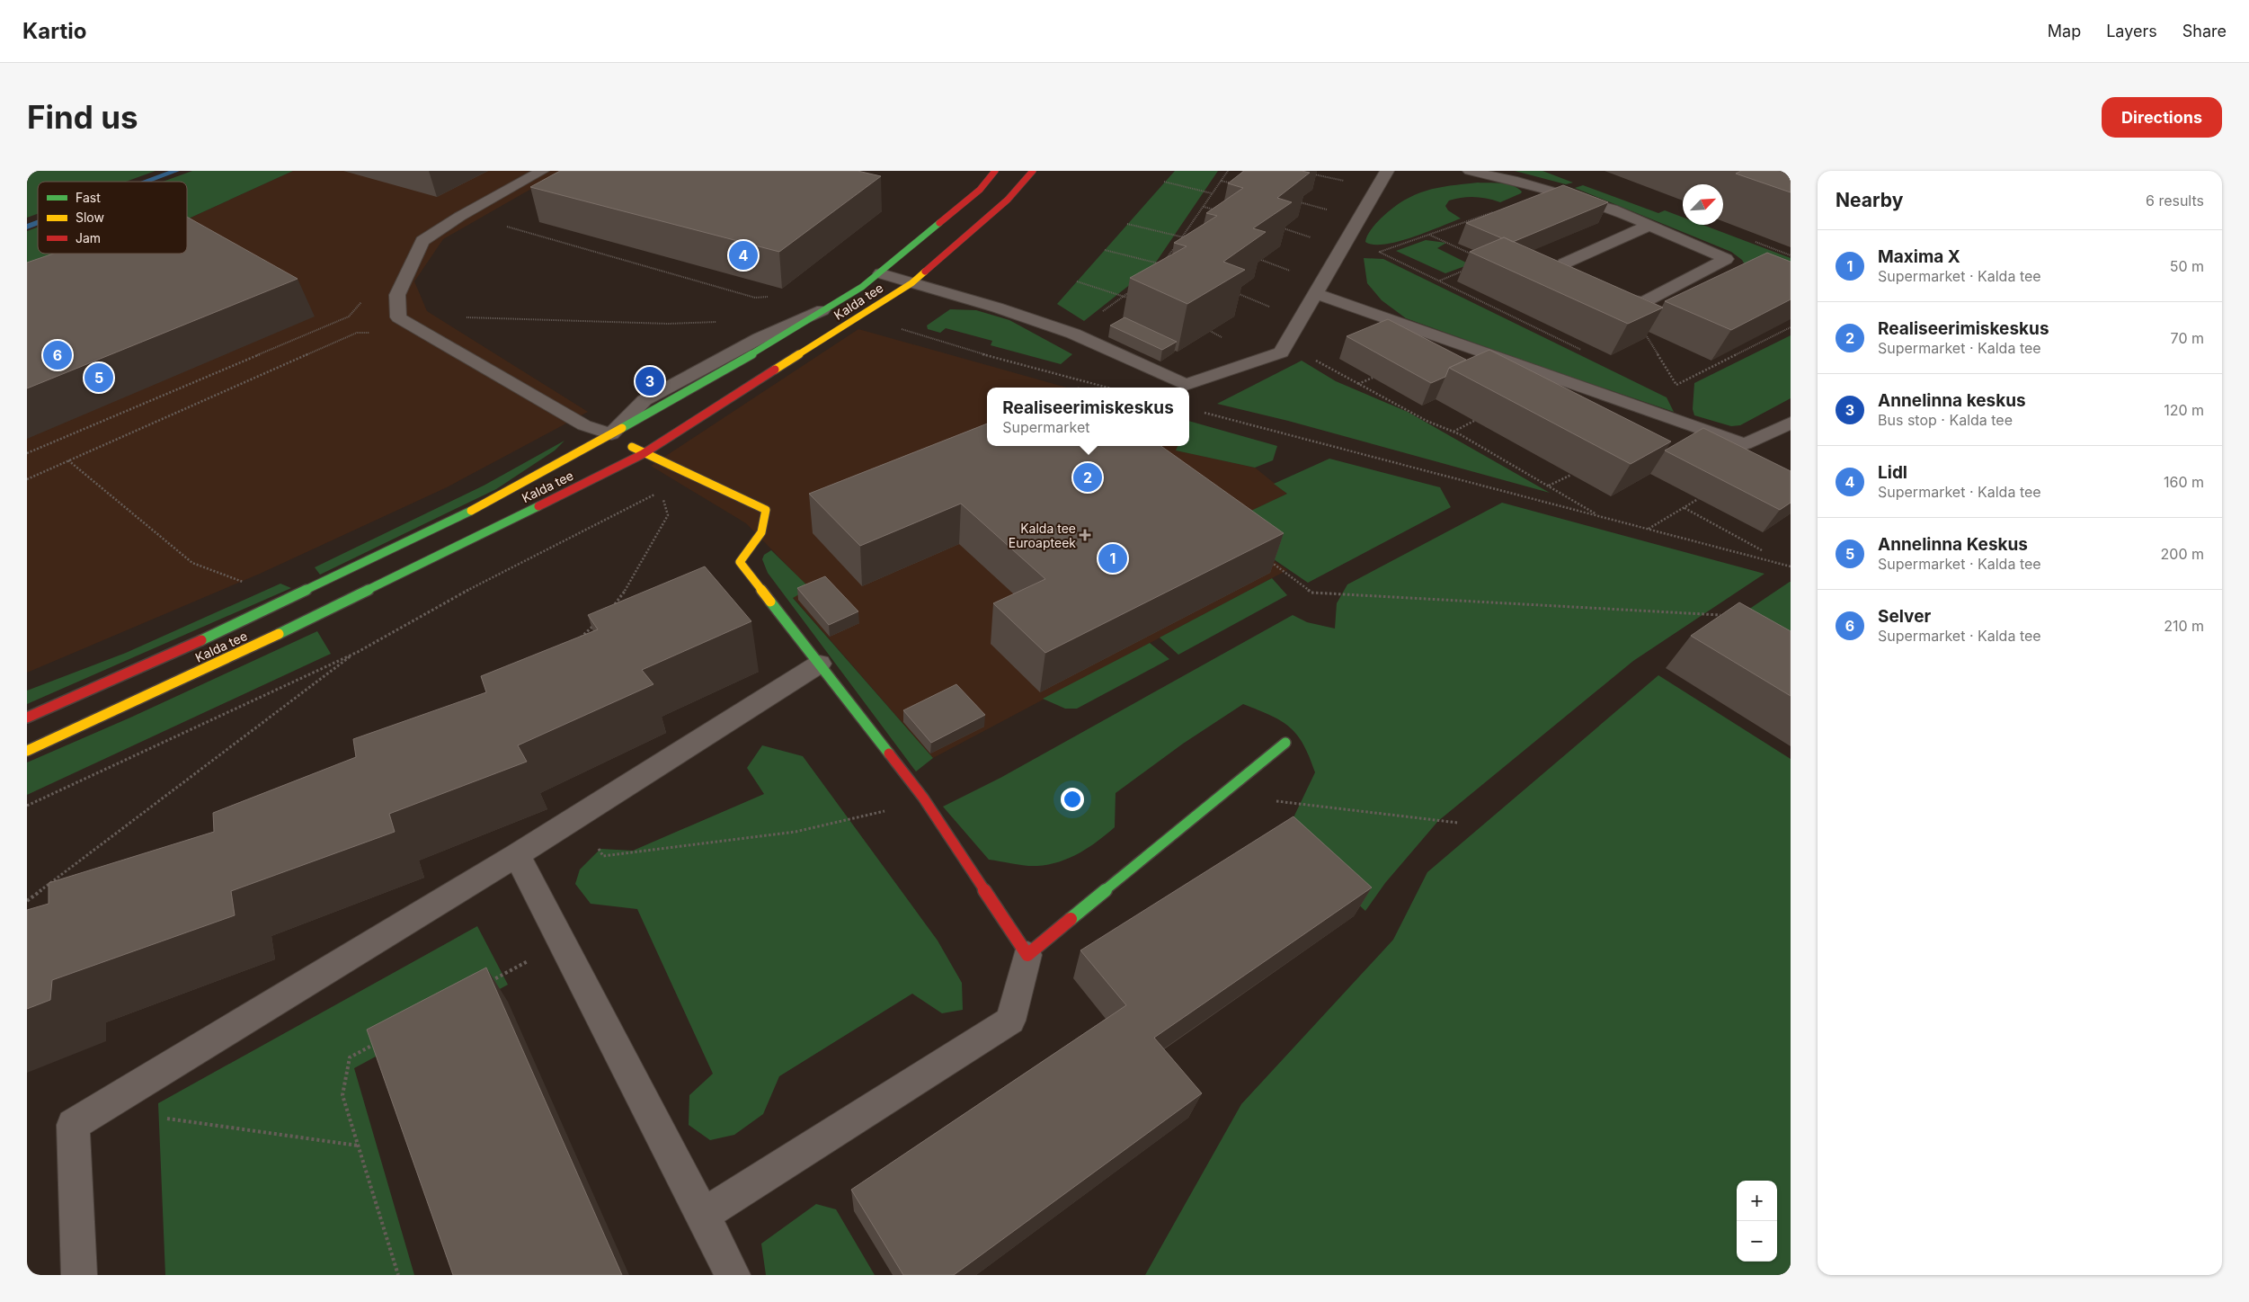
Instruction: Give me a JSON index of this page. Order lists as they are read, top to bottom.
{
  "streets": {
    "street": ["Kalda tee"]
  },
  "places": {
    "health": ["Kalda tee Euroapteek"]
  },
  "legend": ["Fast", "Slow", "Jam"],
  "north": "top right",
  "page": {
    "header": "Kartio",
    "nav": ["Map", "Layers", "Share"],
    "buttons": "Directions",
    "title": "Find us",
    "heading": ["Nearby", "6 results"],
    "list": [
      {
        "mark": "1",
        "name": "Maxima X",
        "note": "Supermarket · Kalda tee",
        "value": "50 m"
      },
      {
        "mark": "2",
        "name": "Realiseerimiskeskus",
        "note": "Supermarket · Kalda tee",
        "value": "70 m"
      },
      {
        "mark": "3",
        "name": "Annelinna keskus",
        "note": "Bus stop · Kalda tee",
        "value": "120 m"
      },
      {
        "mark": "4",
        "name": "Lidl",
        "note": "Supermarket · Kalda tee",
        "value": "160 m"
      },
      {
        "mark": "5",
        "name": "Annelinna Keskus",
        "note": "Supermarket · Kalda tee",
        "value": "200 m"
      },
      {
        "mark": "6",
        "name": "Selver",
        "note": "Supermarket · Kalda tee",
        "value": "210 m"
      }
    ],
    "pins": [
      "4",
      "6",
      "5",
      "3",
      "2",
      "1"
    ],
    "popup": ["Realiseerimiskeskus", "Supermarket"],
    "map_buttons": ["+", "−"]
  }
}
